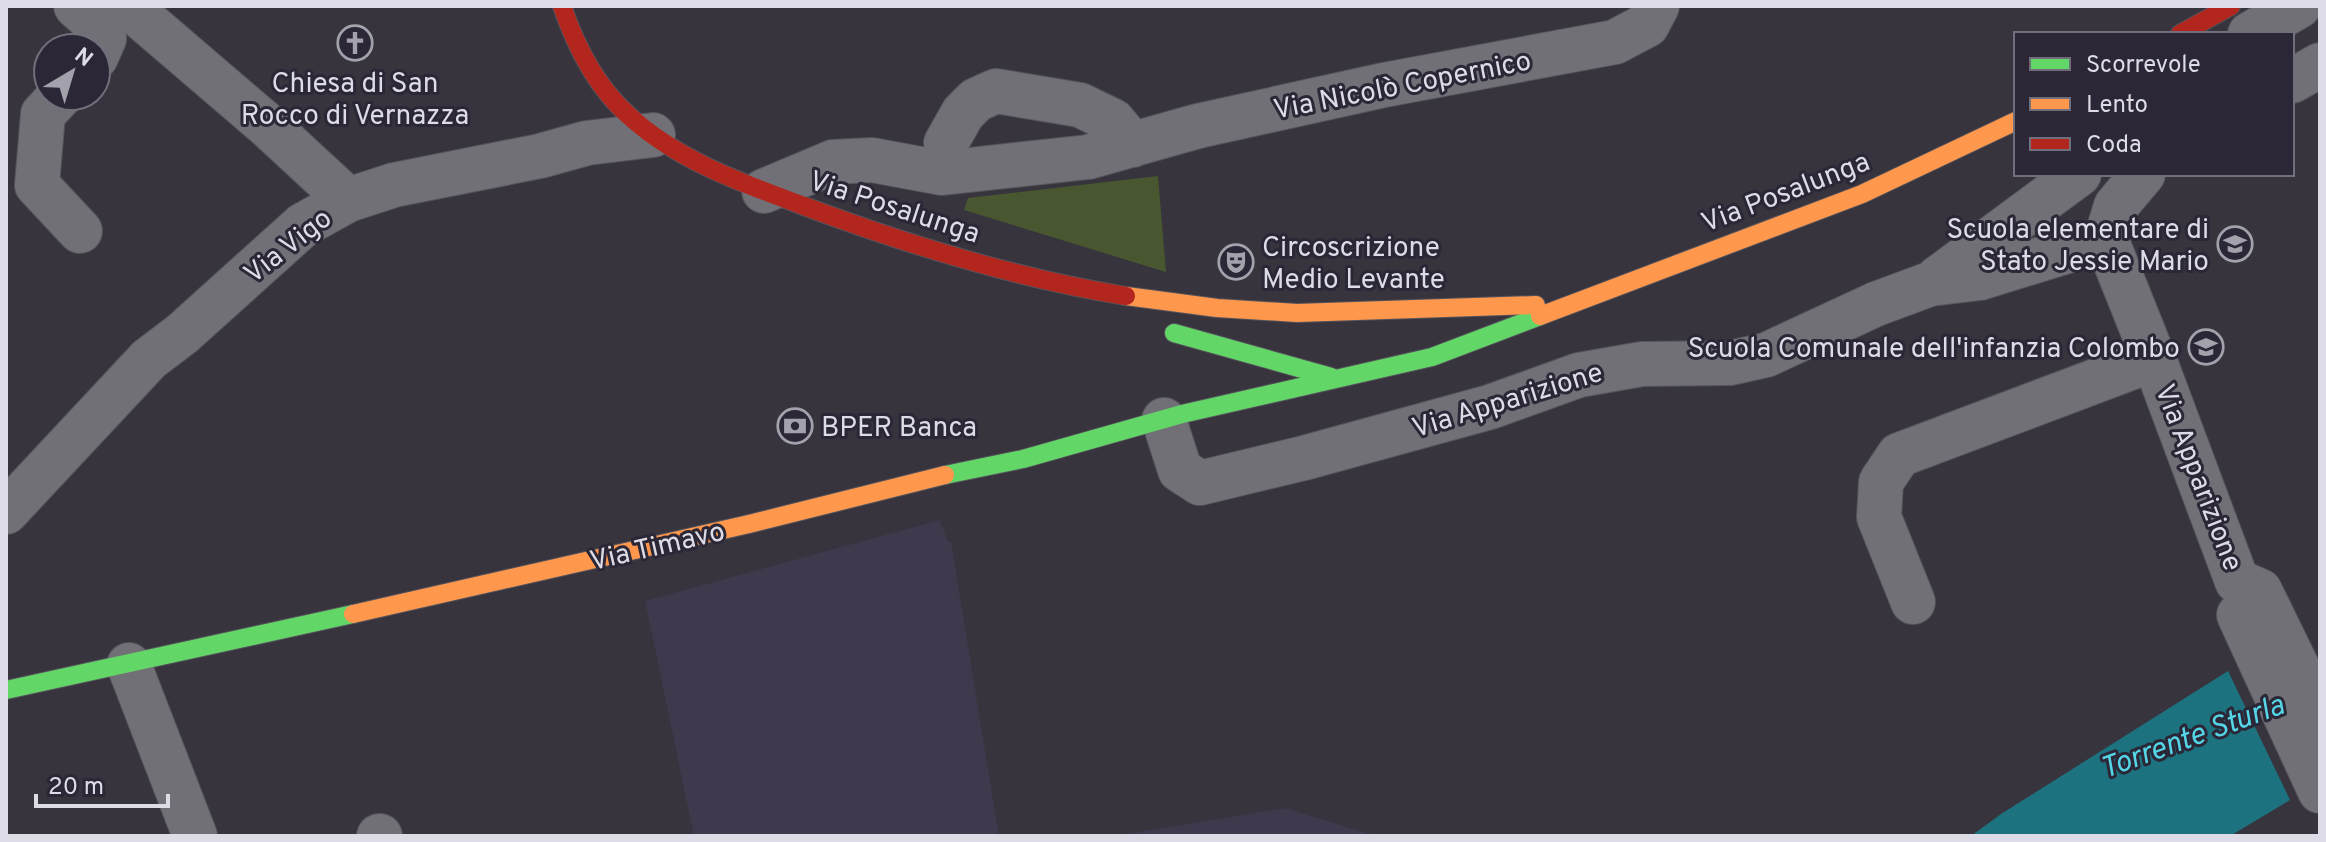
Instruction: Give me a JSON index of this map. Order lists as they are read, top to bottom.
{
  "streets": {
    "main road": ["Via Posalunga", "Via Timavo"],
    "street": ["Via Nicolò Copernico", "Via Vigo", "Via Apparizione"]
  },
  "crossings": [
    ["Via Nicolò Copernico", "Via Posalunga"],
    ["Via Posalunga", "Via Vigo"],
    ["Via Posalunga", "Via Apparizione"],
    ["Via Posalunga", "Via Timavo"],
    ["Via Apparizione", "Via Timavo"]
  ],
  "water": ["Torrente Sturla"],
  "places": {
    "church": ["Chiesa di San Rocco di Vernazza"],
    "school or university": ["Scuola elementare di Stato Jessie Mario", "Scuola Comunale dell'infanzia Colombo"],
    "theatre": ["Circoscrizione Medio Levante"],
    "bank": ["BPER Banca"]
  },
  "legend": ["Scorrevole", "Lento", "Coda"],
  "scale_bar": "20 m",
  "north": "top right"
}
